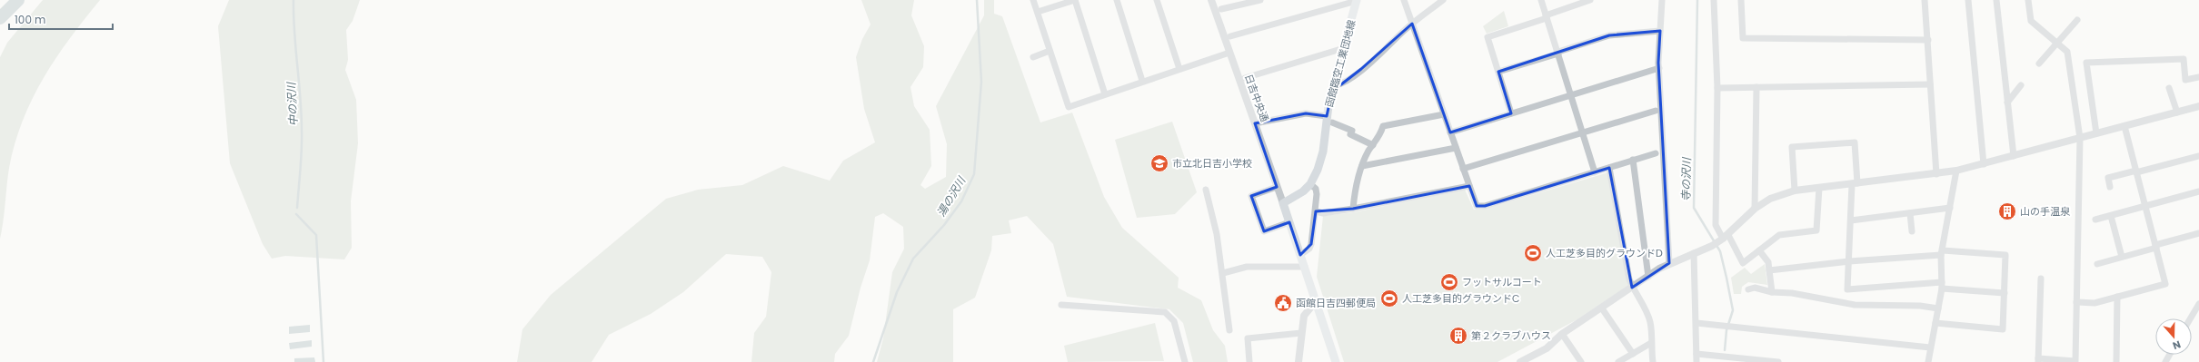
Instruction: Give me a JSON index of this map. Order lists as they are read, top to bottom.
{
  "streets": {
    "main road": ["函館臨空工業団地線"],
    "street": ["日吉中央通"]
  },
  "crossings": [
    ["函館臨空工業団地線", "日吉中央通"]
  ],
  "water": ["中の沢川", "寺の沢川", "湯の沢川"],
  "places": {
    "school or university": ["市立北日吉小学校"],
    "building": ["山の手温泉", "第２クラブハウス"],
    "sports": ["人工芝多目的グラウンドD", "フットサルコート", "人工芝多目的グラウンドC"],
    "public building": ["函館日吉四郵便局"]
  },
  "scale_bar": "100 m",
  "north": "bottom"
}
